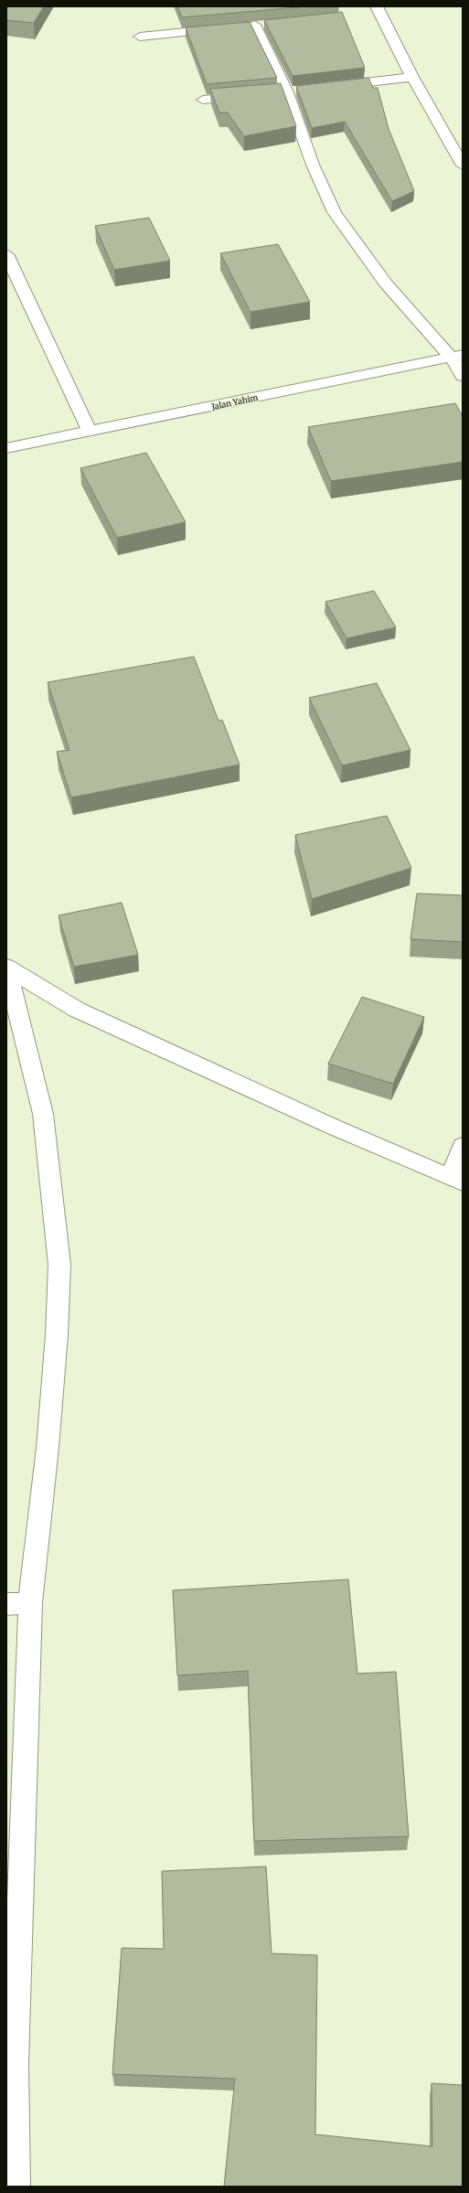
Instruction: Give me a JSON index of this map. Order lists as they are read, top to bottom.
{
  "streets": {
    "street": ["Jalan Yahim"]
  }
}
